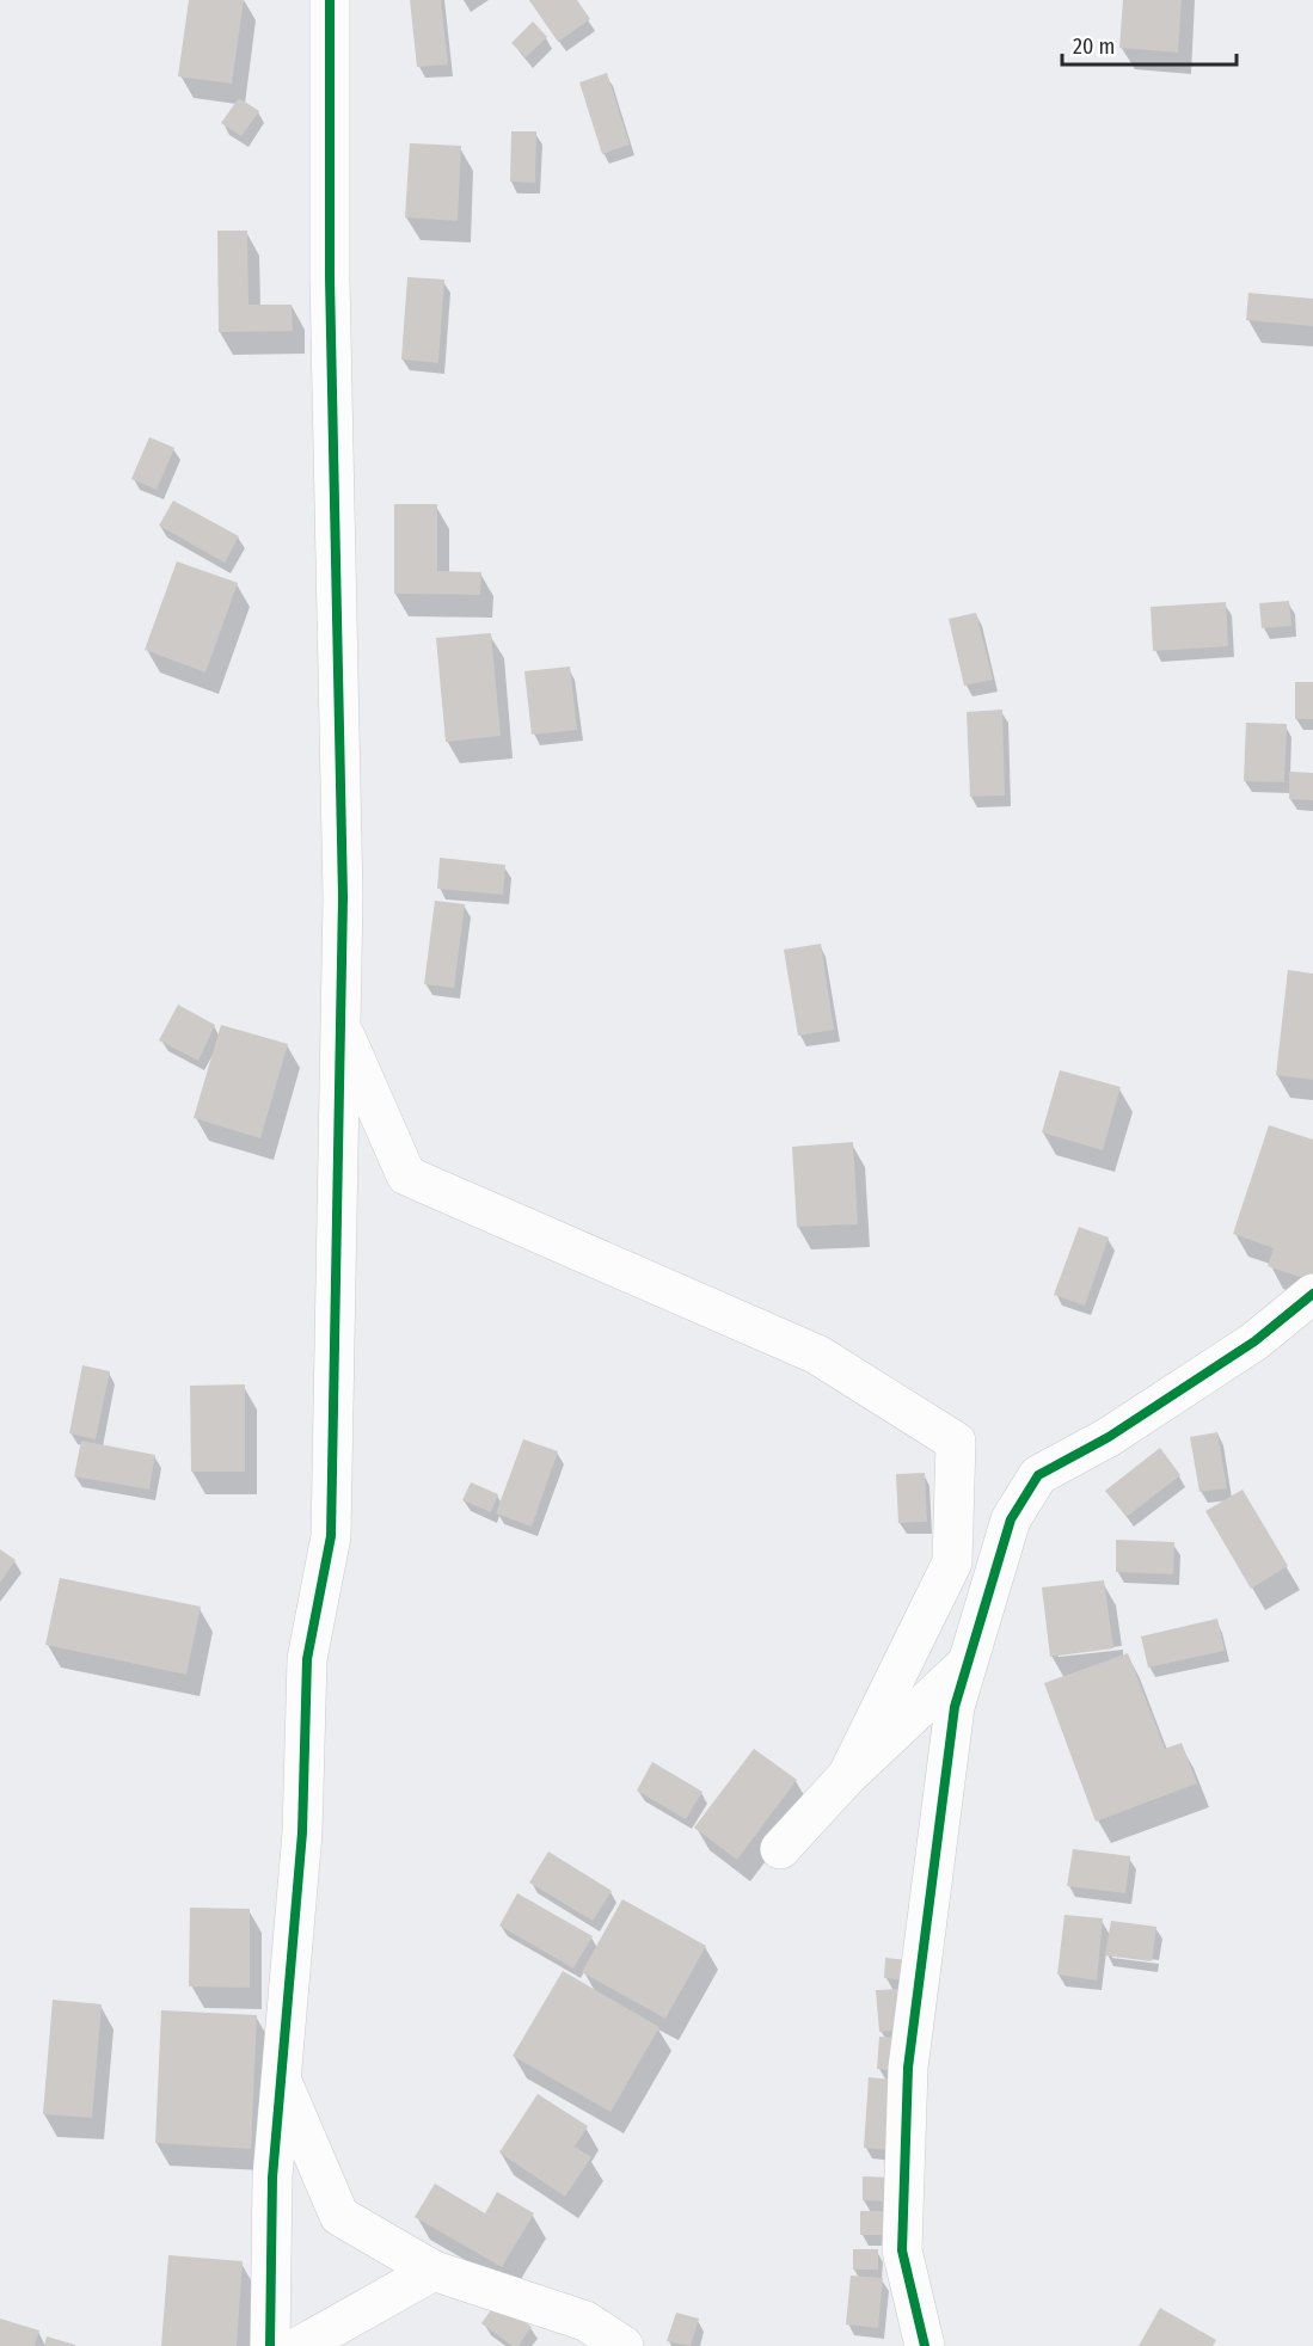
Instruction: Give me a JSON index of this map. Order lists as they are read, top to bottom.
{
  "scale_bar": "20 m"
}
